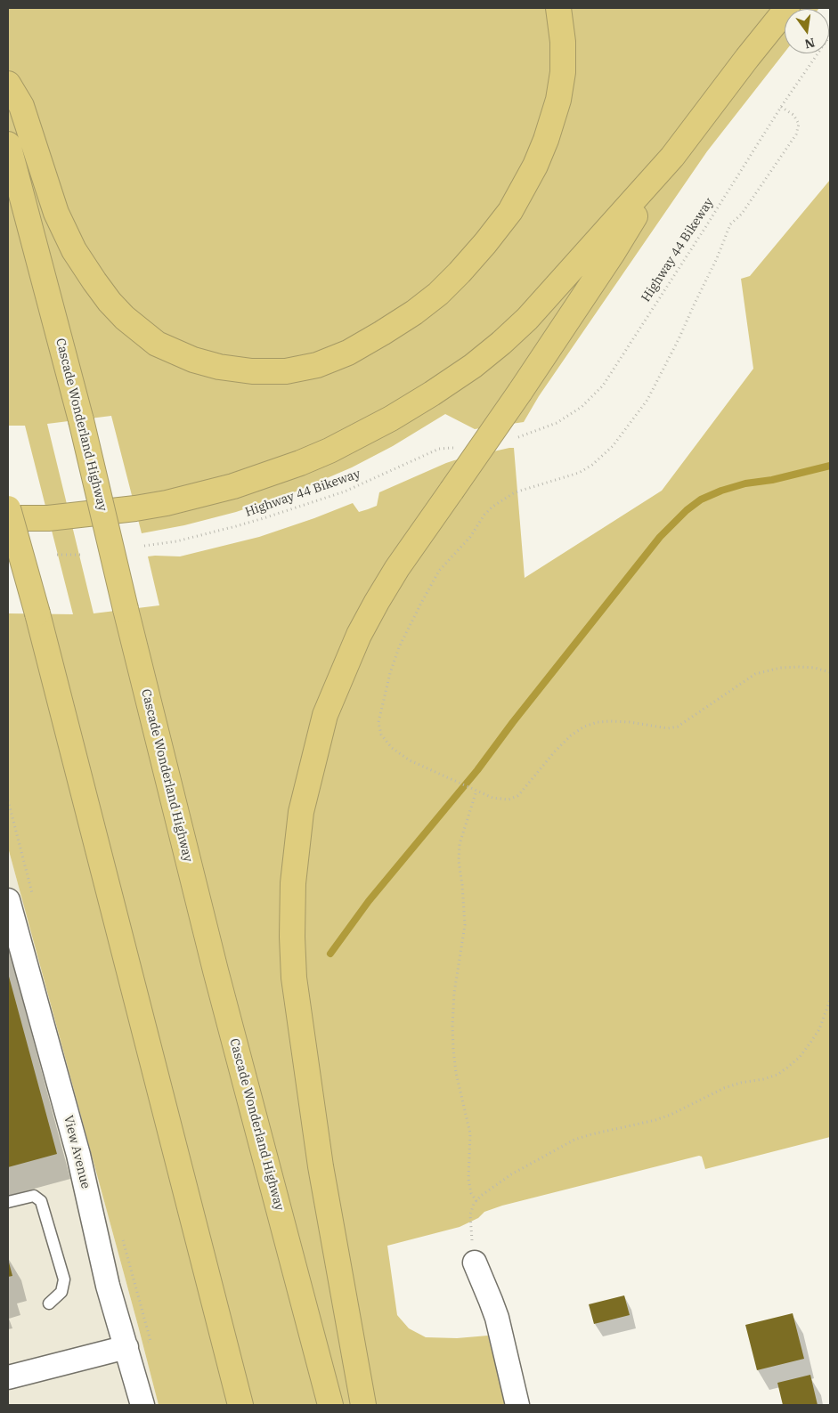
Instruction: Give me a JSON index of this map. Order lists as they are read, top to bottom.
{
  "streets": {
    "highway": ["Cascade Wonderland Highway"],
    "street": ["View Avenue"],
    "path": ["Highway 44 Bikeway"]
  },
  "north": "bottom"
}
